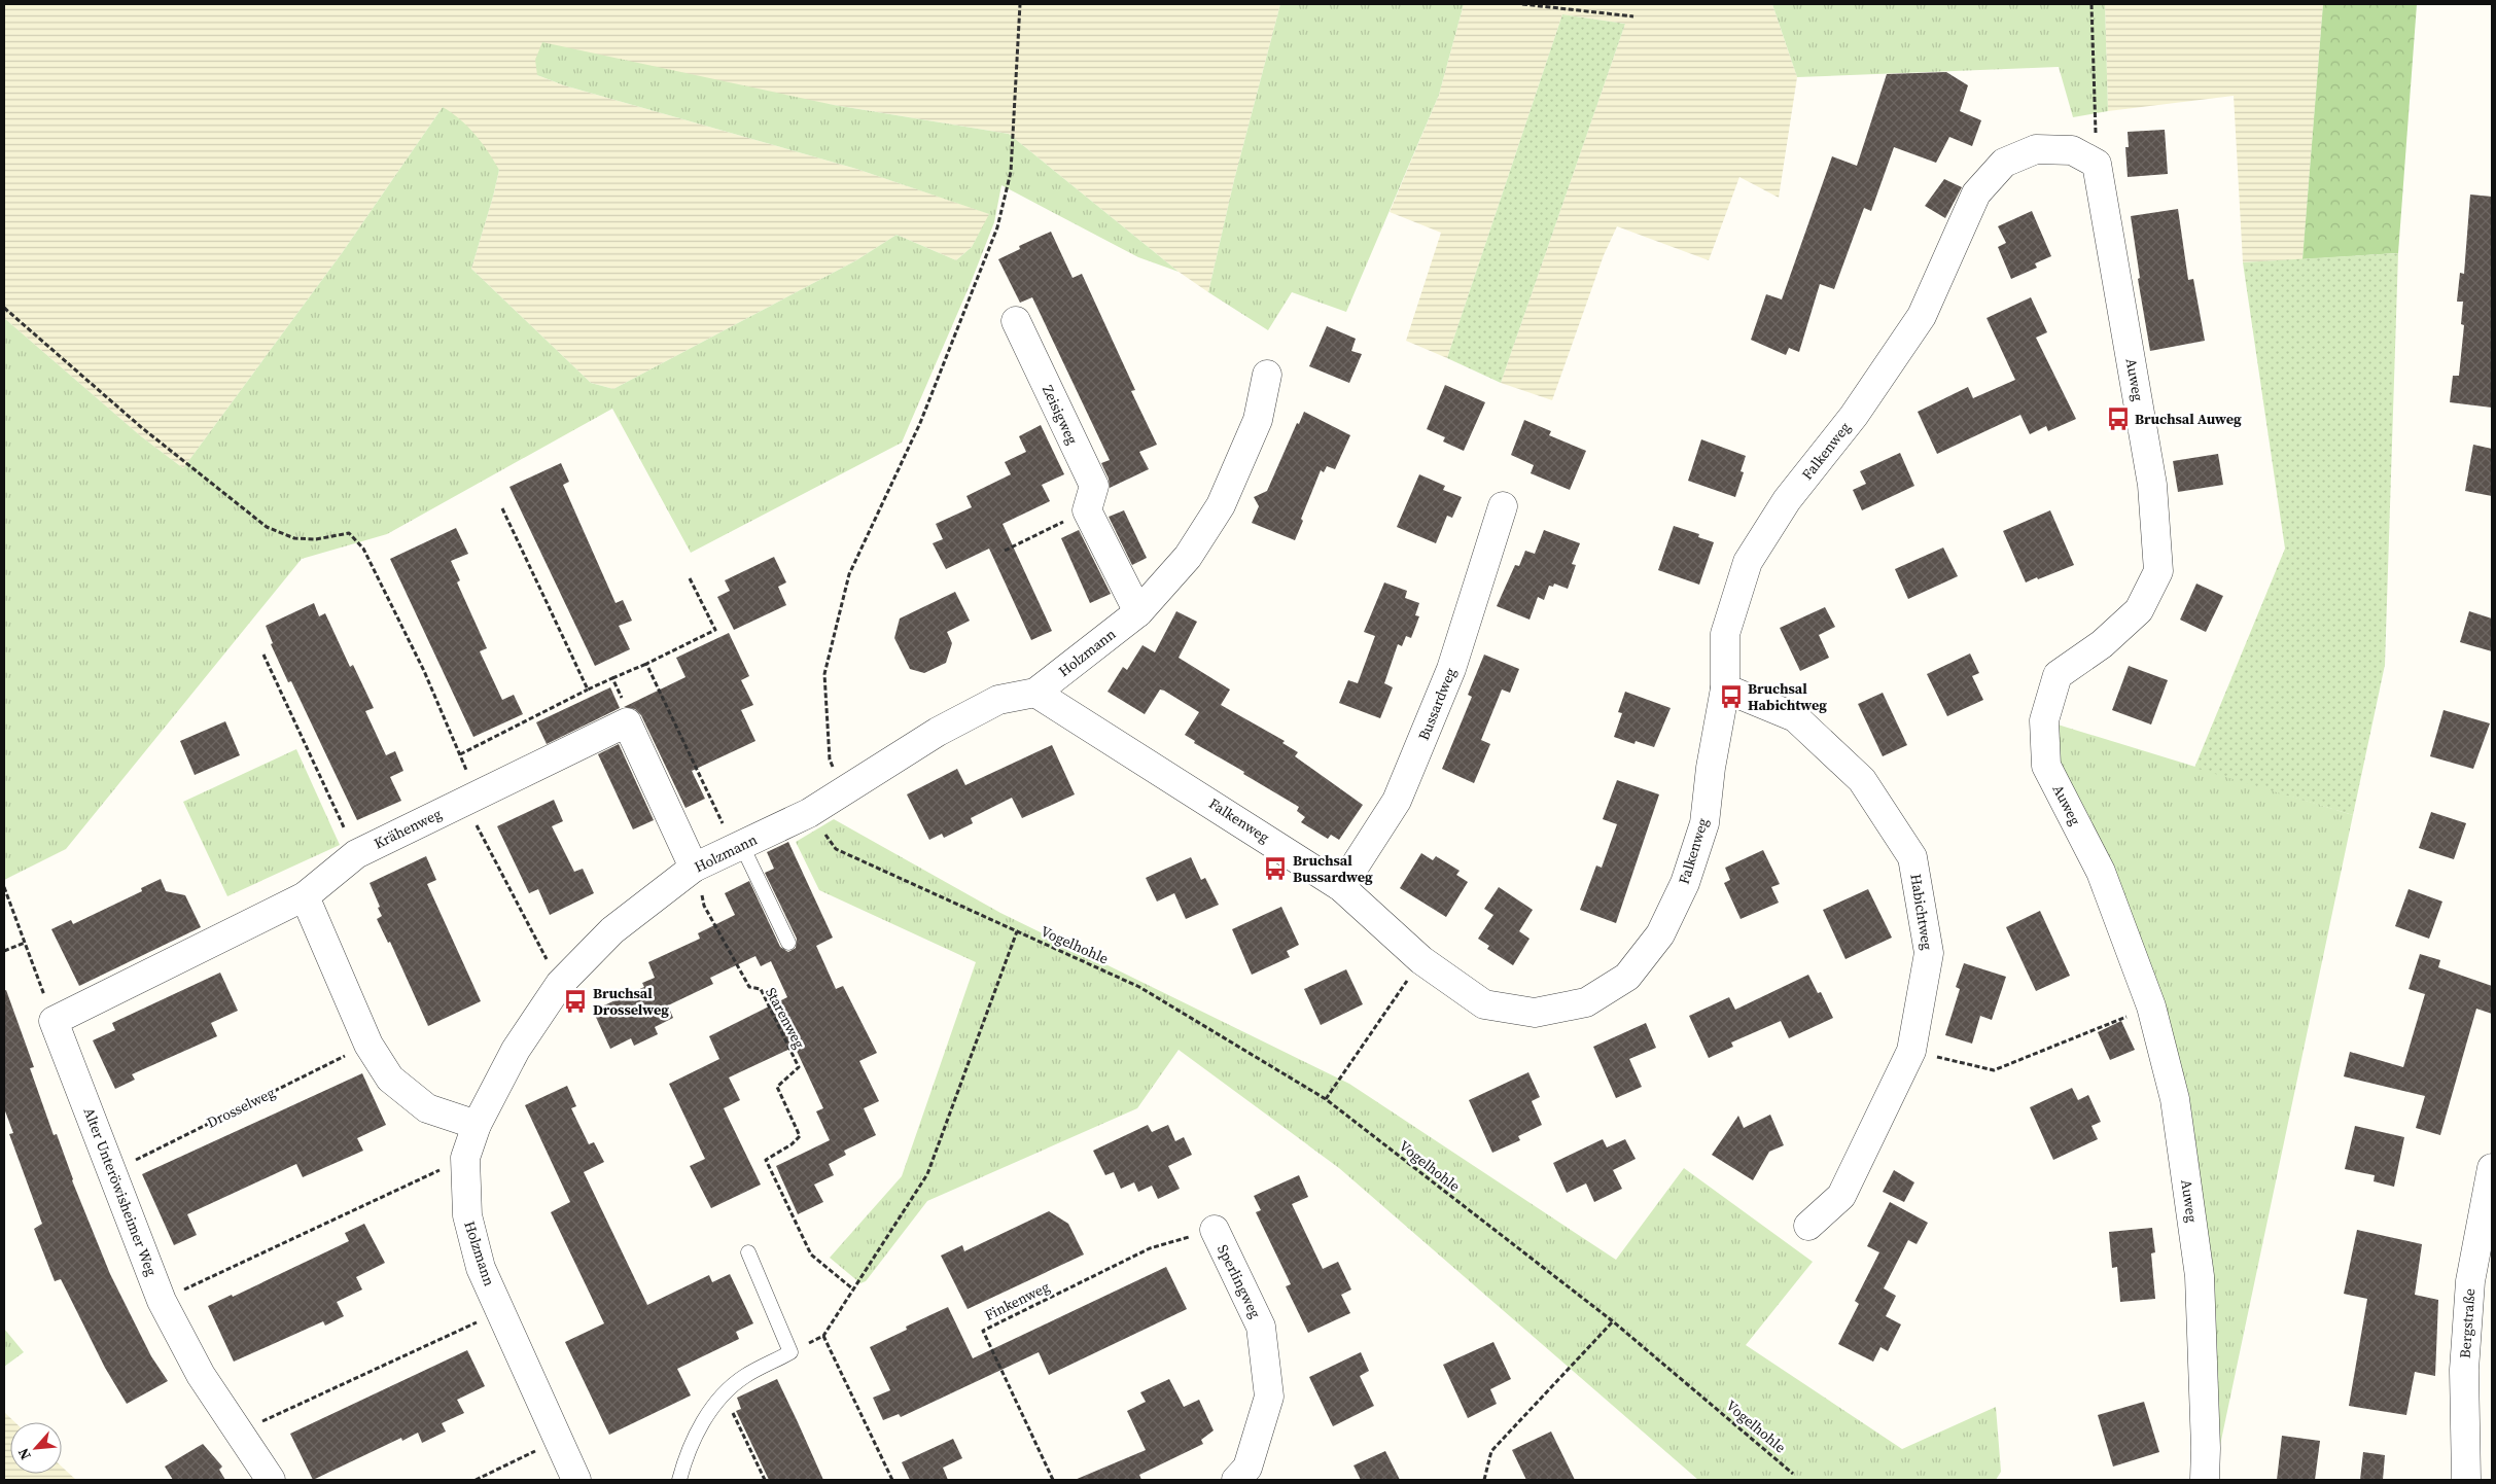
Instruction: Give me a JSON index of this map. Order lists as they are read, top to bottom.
{
  "streets": {
    "street": [
      "Auweg",
      "Zeisigweg",
      "Falkenweg",
      "Holzmann",
      "Bussardweg",
      "Krähenweg",
      "Habichtweg",
      "Alter Unteröwisheimer Weg",
      "Sperlingweg",
      "Bergstraße"
    ],
    "path": [
      "Vogelhohle",
      "Starenweg",
      "Drosselweg",
      "Finkenweg"
    ]
  },
  "crossings": [
    ["Auweg", "Falkenweg"],
    ["Falkenweg", "Holzmann"],
    ["Falkenweg", "Bussardweg"],
    ["Falkenweg", "Habichtweg"],
    ["Holzmann", "Starenweg"],
    ["Krähenweg", "Alter Unteröwisheimer Weg"],
    ["Drosselweg", "Alter Unteröwisheimer Weg"],
    ["Sperlingweg", "Finkenweg"]
  ],
  "places": {
    "bus stop": [
      "Bruchsal Auweg",
      "Bruchsal Habichtweg",
      "Bruchsal Bussardweg",
      "Bruchsal Drosselweg"
    ]
  },
  "north": "bottom left"
}
